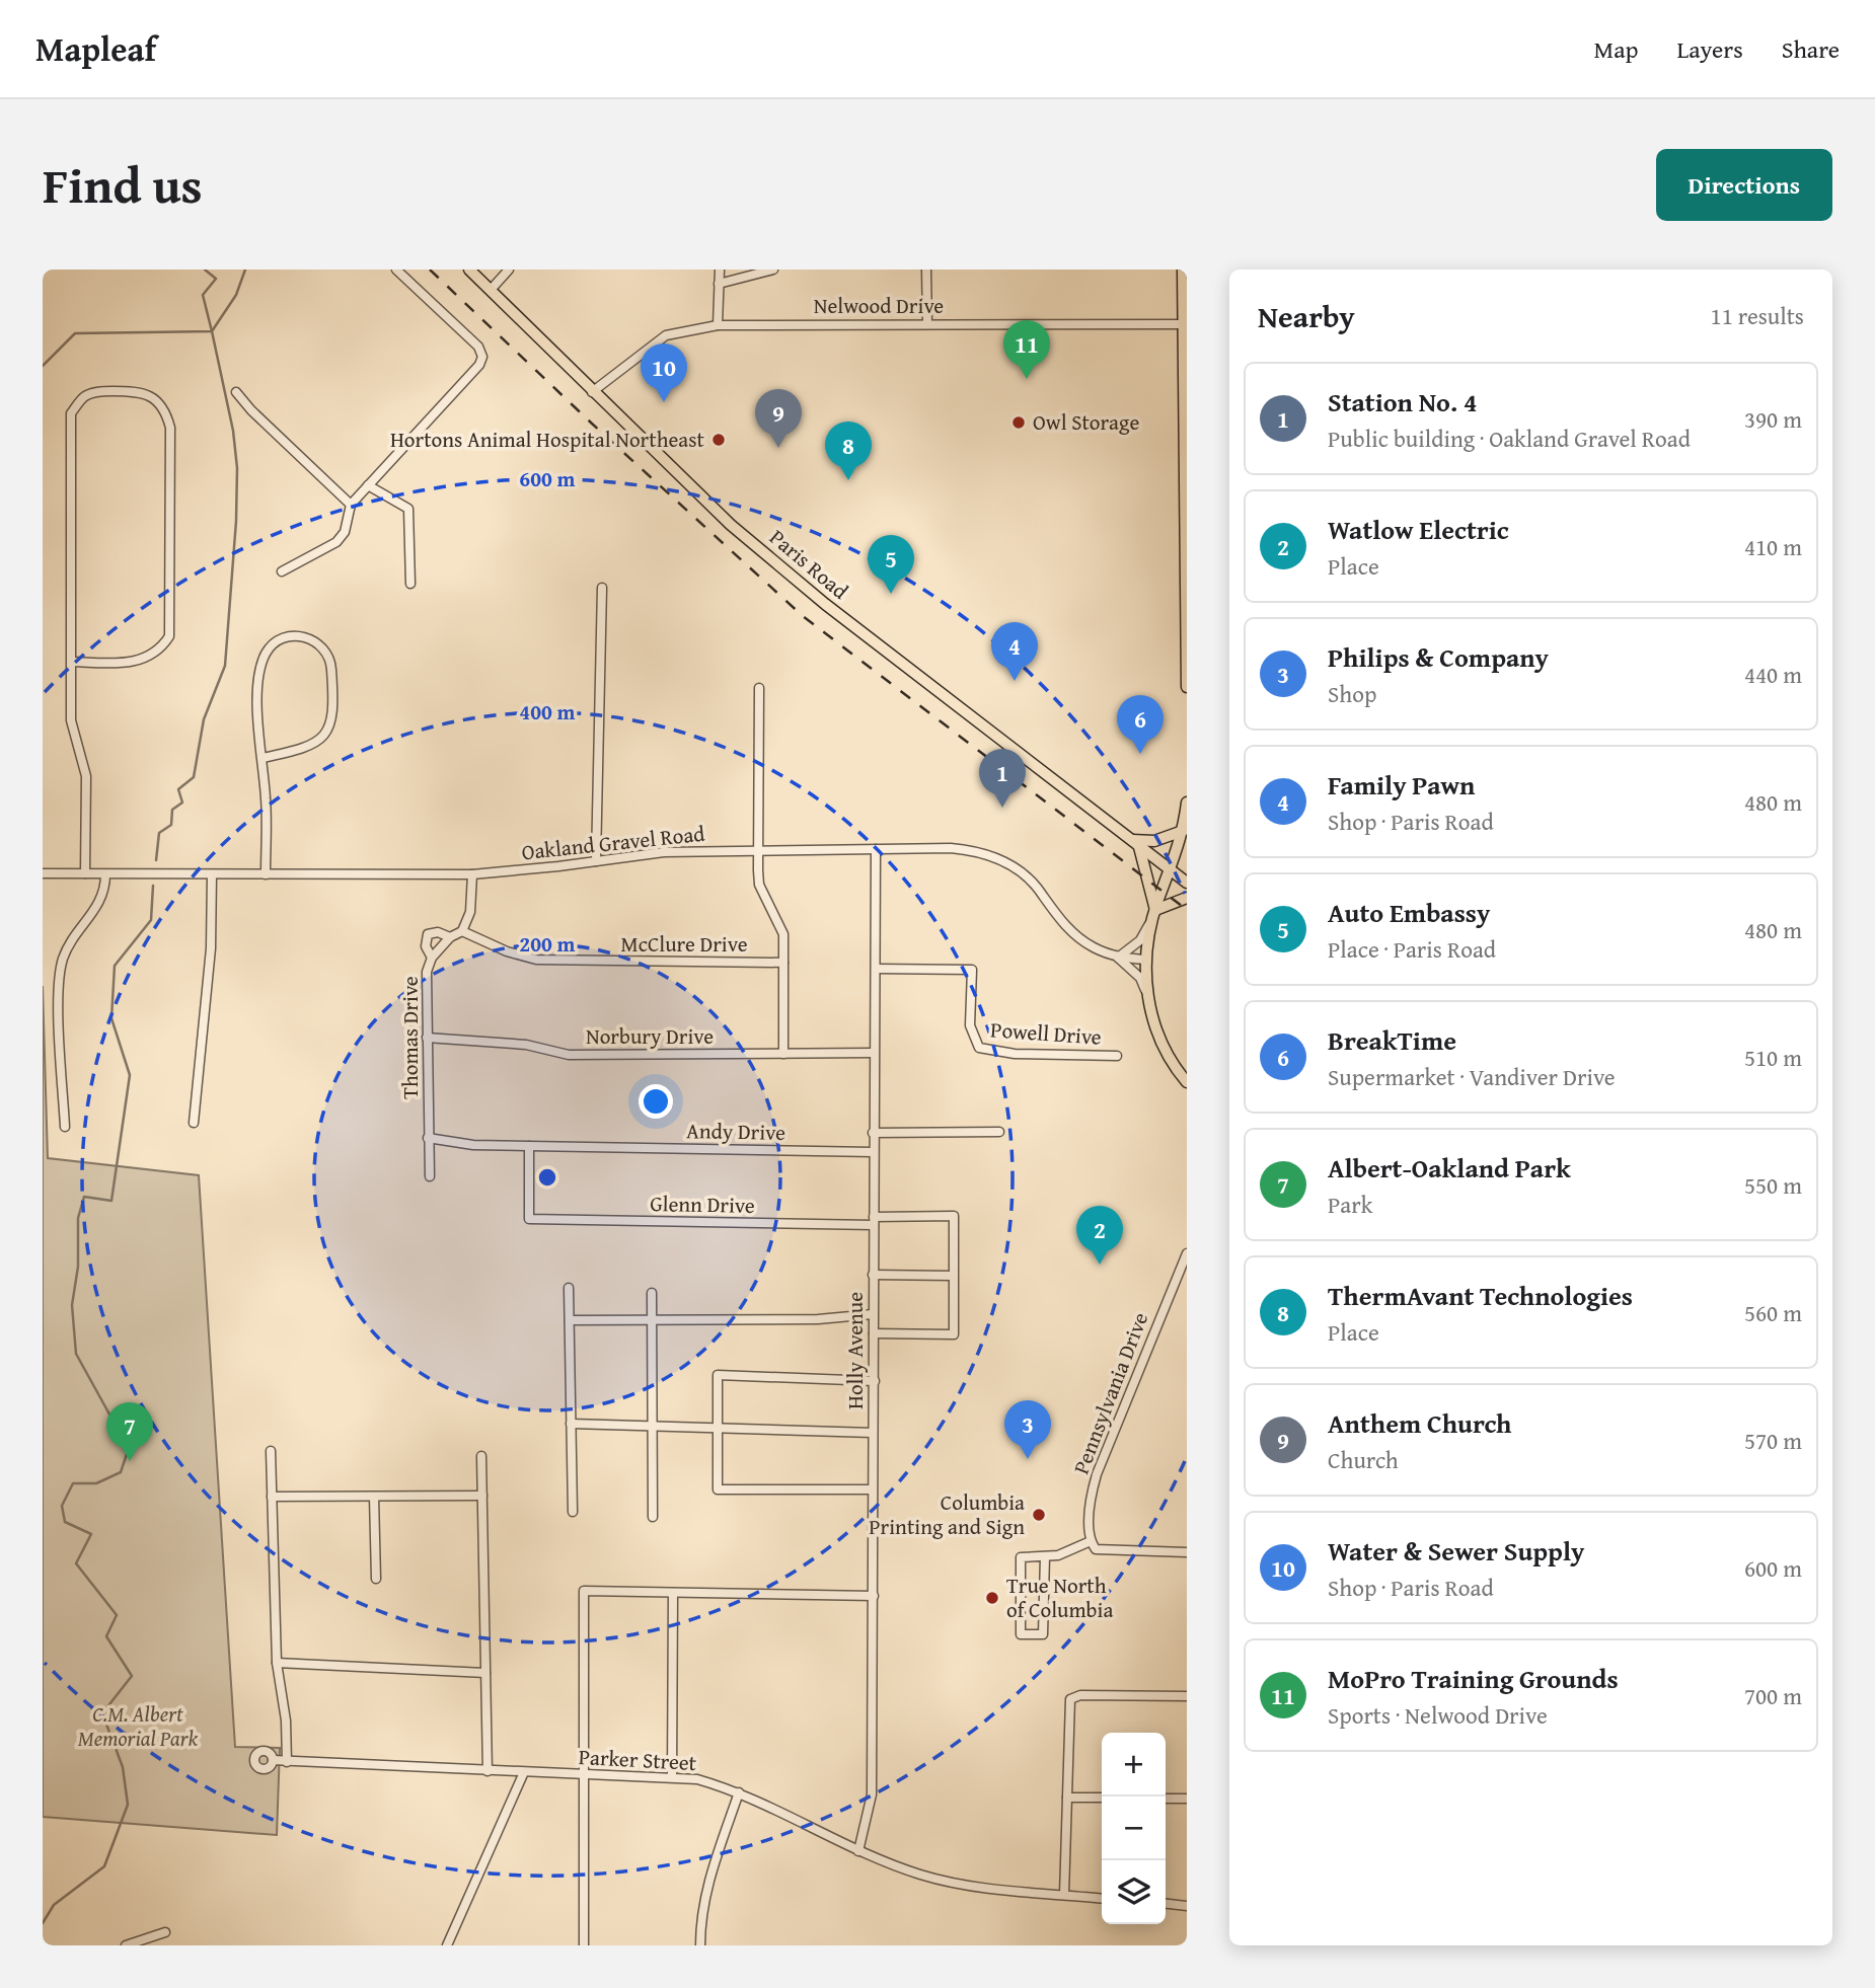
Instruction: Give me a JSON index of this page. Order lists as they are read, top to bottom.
{
  "streets": {
    "main road": ["Paris Road"],
    "street": [
      "Nelwood Drive",
      "Oakland Gravel Road",
      "McClure Drive",
      "Powell Drive",
      "Norbury Drive",
      "Thomas Drive",
      "Andy Drive",
      "Glenn Drive",
      "Holly Avenue",
      "Pennsylvania Drive",
      "Parker Street"
    ]
  },
  "crossings": [
    ["Nelwood Drive", "Paris Road"],
    ["Oakland Gravel Road", "Holly Avenue"],
    ["McClure Drive", "Thomas Drive"],
    ["Powell Drive", "Holly Avenue"],
    ["Norbury Drive", "Thomas Drive"],
    ["Norbury Drive", "Holly Avenue"],
    ["Thomas Drive", "Andy Drive"],
    ["Andy Drive", "Glenn Drive"],
    ["Andy Drive", "Holly Avenue"],
    ["Glenn Drive", "Holly Avenue"],
    ["Holly Avenue", "Parker Street"]
  ],
  "parks": ["C.M. Albert Memorial Park"],
  "places": [
    "Owl Storage",
    "Hortons Animal Hospital Northeast",
    "Columbia Printing and Sign",
    "True North of Columbia"
  ],
  "page": {
    "header": "Mapleaf",
    "nav": ["Map", "Layers", "Share"],
    "title": "Find us",
    "buttons": "Directions",
    "heading": ["Nearby", "11 results"],
    "pins": [
      "11",
      "10",
      "9",
      "8",
      "5",
      "4",
      "6",
      "1",
      "2",
      "3",
      "7"
    ],
    "list": [
      {
        "mark": "1",
        "name": "Station No. 4",
        "note": "Public building · Oakland Gravel Road",
        "value": "390 m"
      },
      {
        "mark": "2",
        "name": "Watlow Electric",
        "note": "Place",
        "value": "410 m"
      },
      {
        "mark": "3",
        "name": "Philips & Company",
        "note": "Shop",
        "value": "440 m"
      },
      {
        "mark": "4",
        "name": "Family Pawn",
        "note": "Shop · Paris Road",
        "value": "480 m"
      },
      {
        "mark": "5",
        "name": "Auto Embassy",
        "note": "Place · Paris Road",
        "value": "480 m"
      },
      {
        "mark": "6",
        "name": "BreakTime",
        "note": "Supermarket · Vandiver Drive",
        "value": "510 m"
      },
      {
        "mark": "7",
        "name": "Albert-Oakland Park",
        "note": "Park",
        "value": "550 m"
      },
      {
        "mark": "8",
        "name": "ThermAvant Technologies",
        "note": "Place",
        "value": "560 m"
      },
      {
        "mark": "9",
        "name": "Anthem Church",
        "note": "Church",
        "value": "570 m"
      },
      {
        "mark": "10",
        "name": "Water & Sewer Supply",
        "note": "Shop · Paris Road",
        "value": "600 m"
      },
      {
        "mark": "11",
        "name": "MoPro Training Grounds",
        "note": "Sports · Nelwood Drive",
        "value": "700 m"
      }
    ],
    "map_buttons": ["+", "−"]
  },
  "rings": ["600 m", "400 m", "200 m"]
}
